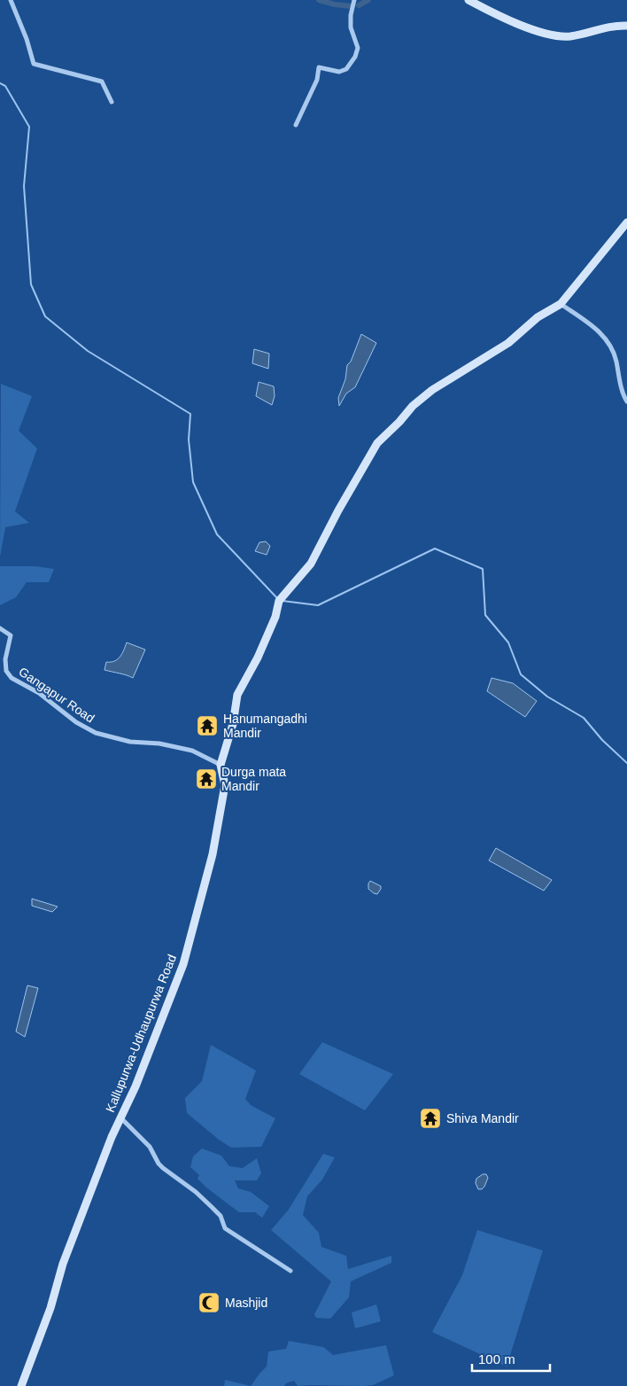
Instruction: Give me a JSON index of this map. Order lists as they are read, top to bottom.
{
  "streets": {
    "street": ["Gangapur Road", "Kallupurwa-Udhaupurwa Road"]
  },
  "crossings": [
    ["Gangapur Road", "Kallupurwa-Udhaupurwa Road"]
  ],
  "places": {
    "temple": ["Hanumangadhi Mandir", "Durga mata Mandir", "Shiva Mandir"],
    "mosque": ["Mashjid"]
  },
  "scale_bar": "100 m"
}
